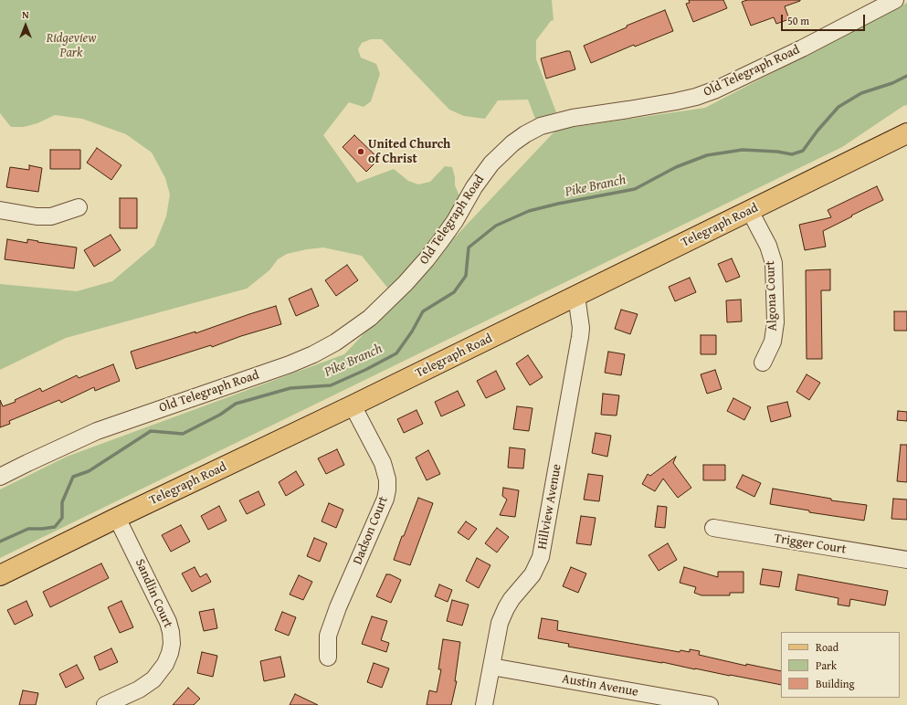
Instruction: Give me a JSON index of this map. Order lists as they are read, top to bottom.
{
  "streets": {
    "main road": ["Telegraph Road"],
    "street": [
      "Old Telegraph Road",
      "Algona Court",
      "Hillview Avenue",
      "Dadson Court",
      "Trigger Court",
      "Sandlin Court",
      "Austin Avenue"
    ]
  },
  "crossings": [
    ["Telegraph Road", "Algona Court"],
    ["Telegraph Road", "Hillview Avenue"],
    ["Telegraph Road", "Dadson Court"],
    ["Telegraph Road", "Sandlin Court"],
    ["Hillview Avenue", "Austin Avenue"]
  ],
  "water": ["Pike Branch"],
  "parks": ["Ridgeview Park"],
  "places": ["United Church of Christ"],
  "legend": ["Road", "Park", "Building"],
  "scale_bar": "50 m",
  "north": "top"
}
